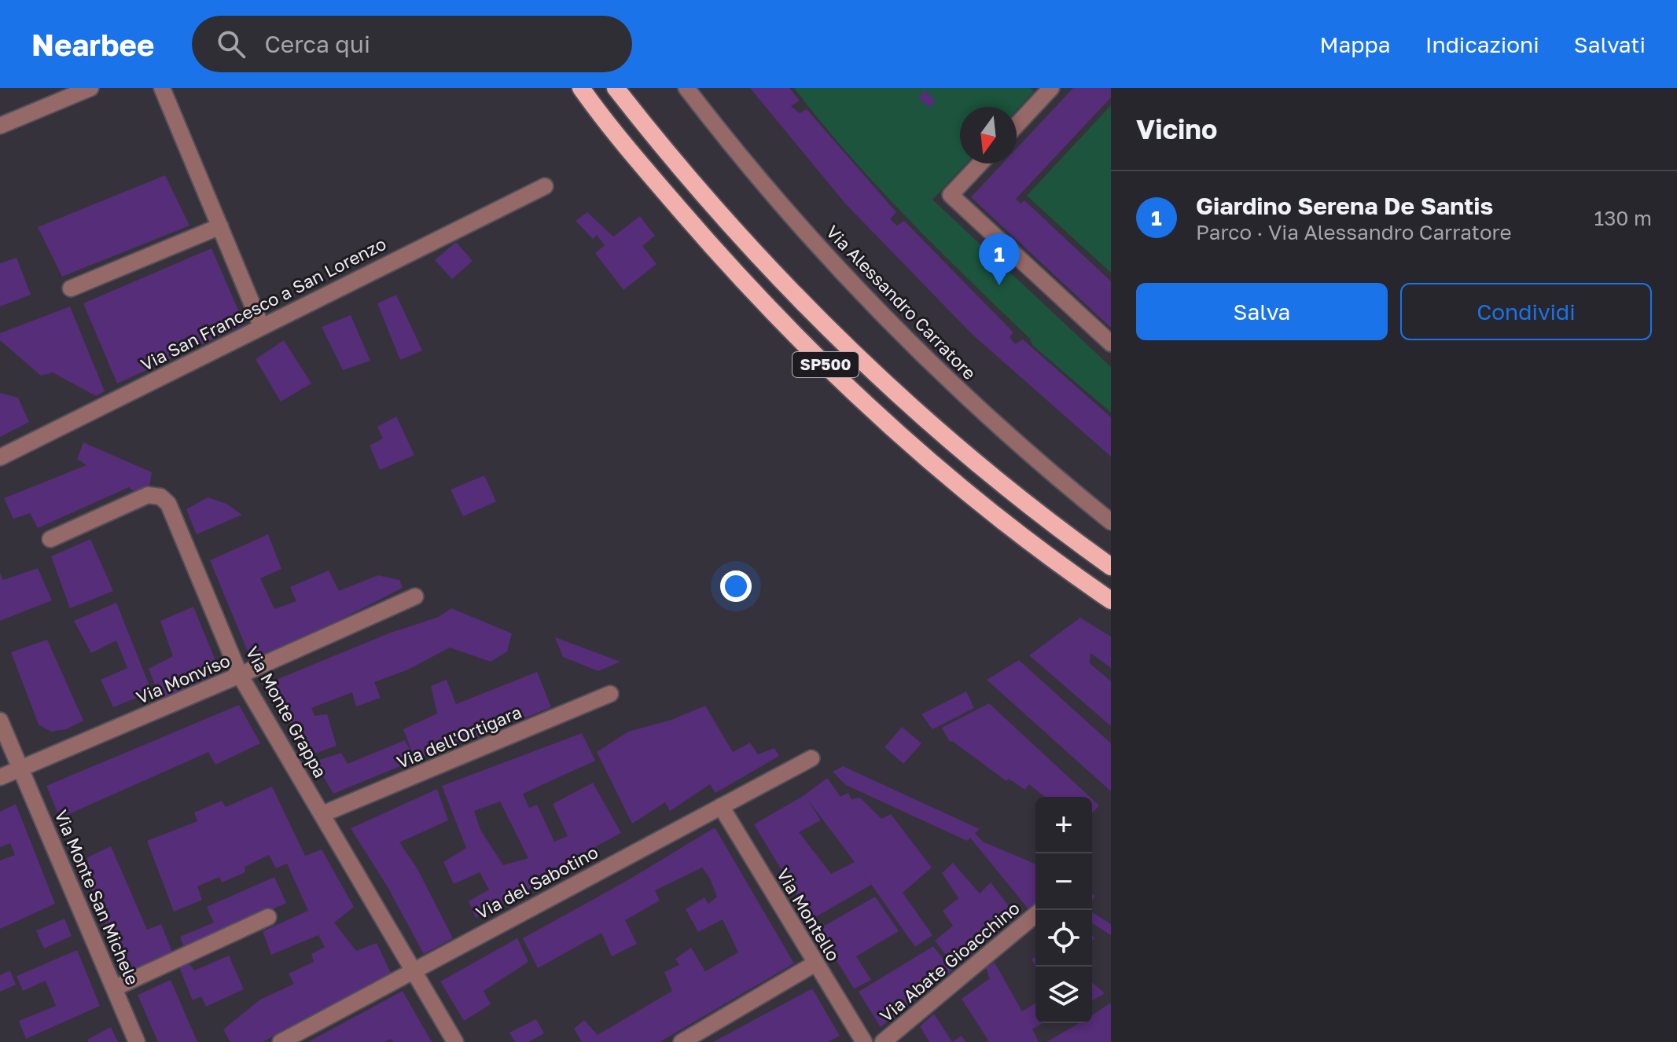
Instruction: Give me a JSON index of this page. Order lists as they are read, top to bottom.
{
  "streets": {
    "highway": ["SP500"],
    "street": [
      "Via Alessandro Carratore",
      "Via San Francesco a San Lorenzo",
      "Via Monviso",
      "Via Monte Grappa",
      "Via dell'Ortigara",
      "Via del Sabotino",
      "Via Monte San Michele",
      "Via Montello",
      "Via Abate Gioacchino"
    ]
  },
  "crossings": [
    ["Via Monviso", "Via Monte Grappa"],
    ["Via Monviso", "Via Monte San Michele"],
    ["Via Monte Grappa", "Via dell'Ortigara"],
    ["Via Monte Grappa", "Via del Sabotino"],
    ["Via del Sabotino", "Via Montello"]
  ],
  "north": "bottom",
  "page": {
    "header": "Nearbee",
    "search": "Cerca qui",
    "nav": ["Mappa", "Indicazioni", "Salvati"],
    "heading": "Vicino",
    "list": [
      {
        "mark": "1",
        "name": "Giardino Serena De Santis",
        "note": "Parco · Via Alessandro Carratore",
        "value": "130 m"
      }
    ],
    "pins": "1",
    "buttons": ["Salva", "Condividi"],
    "map_buttons": ["+", "−"]
  }
}
